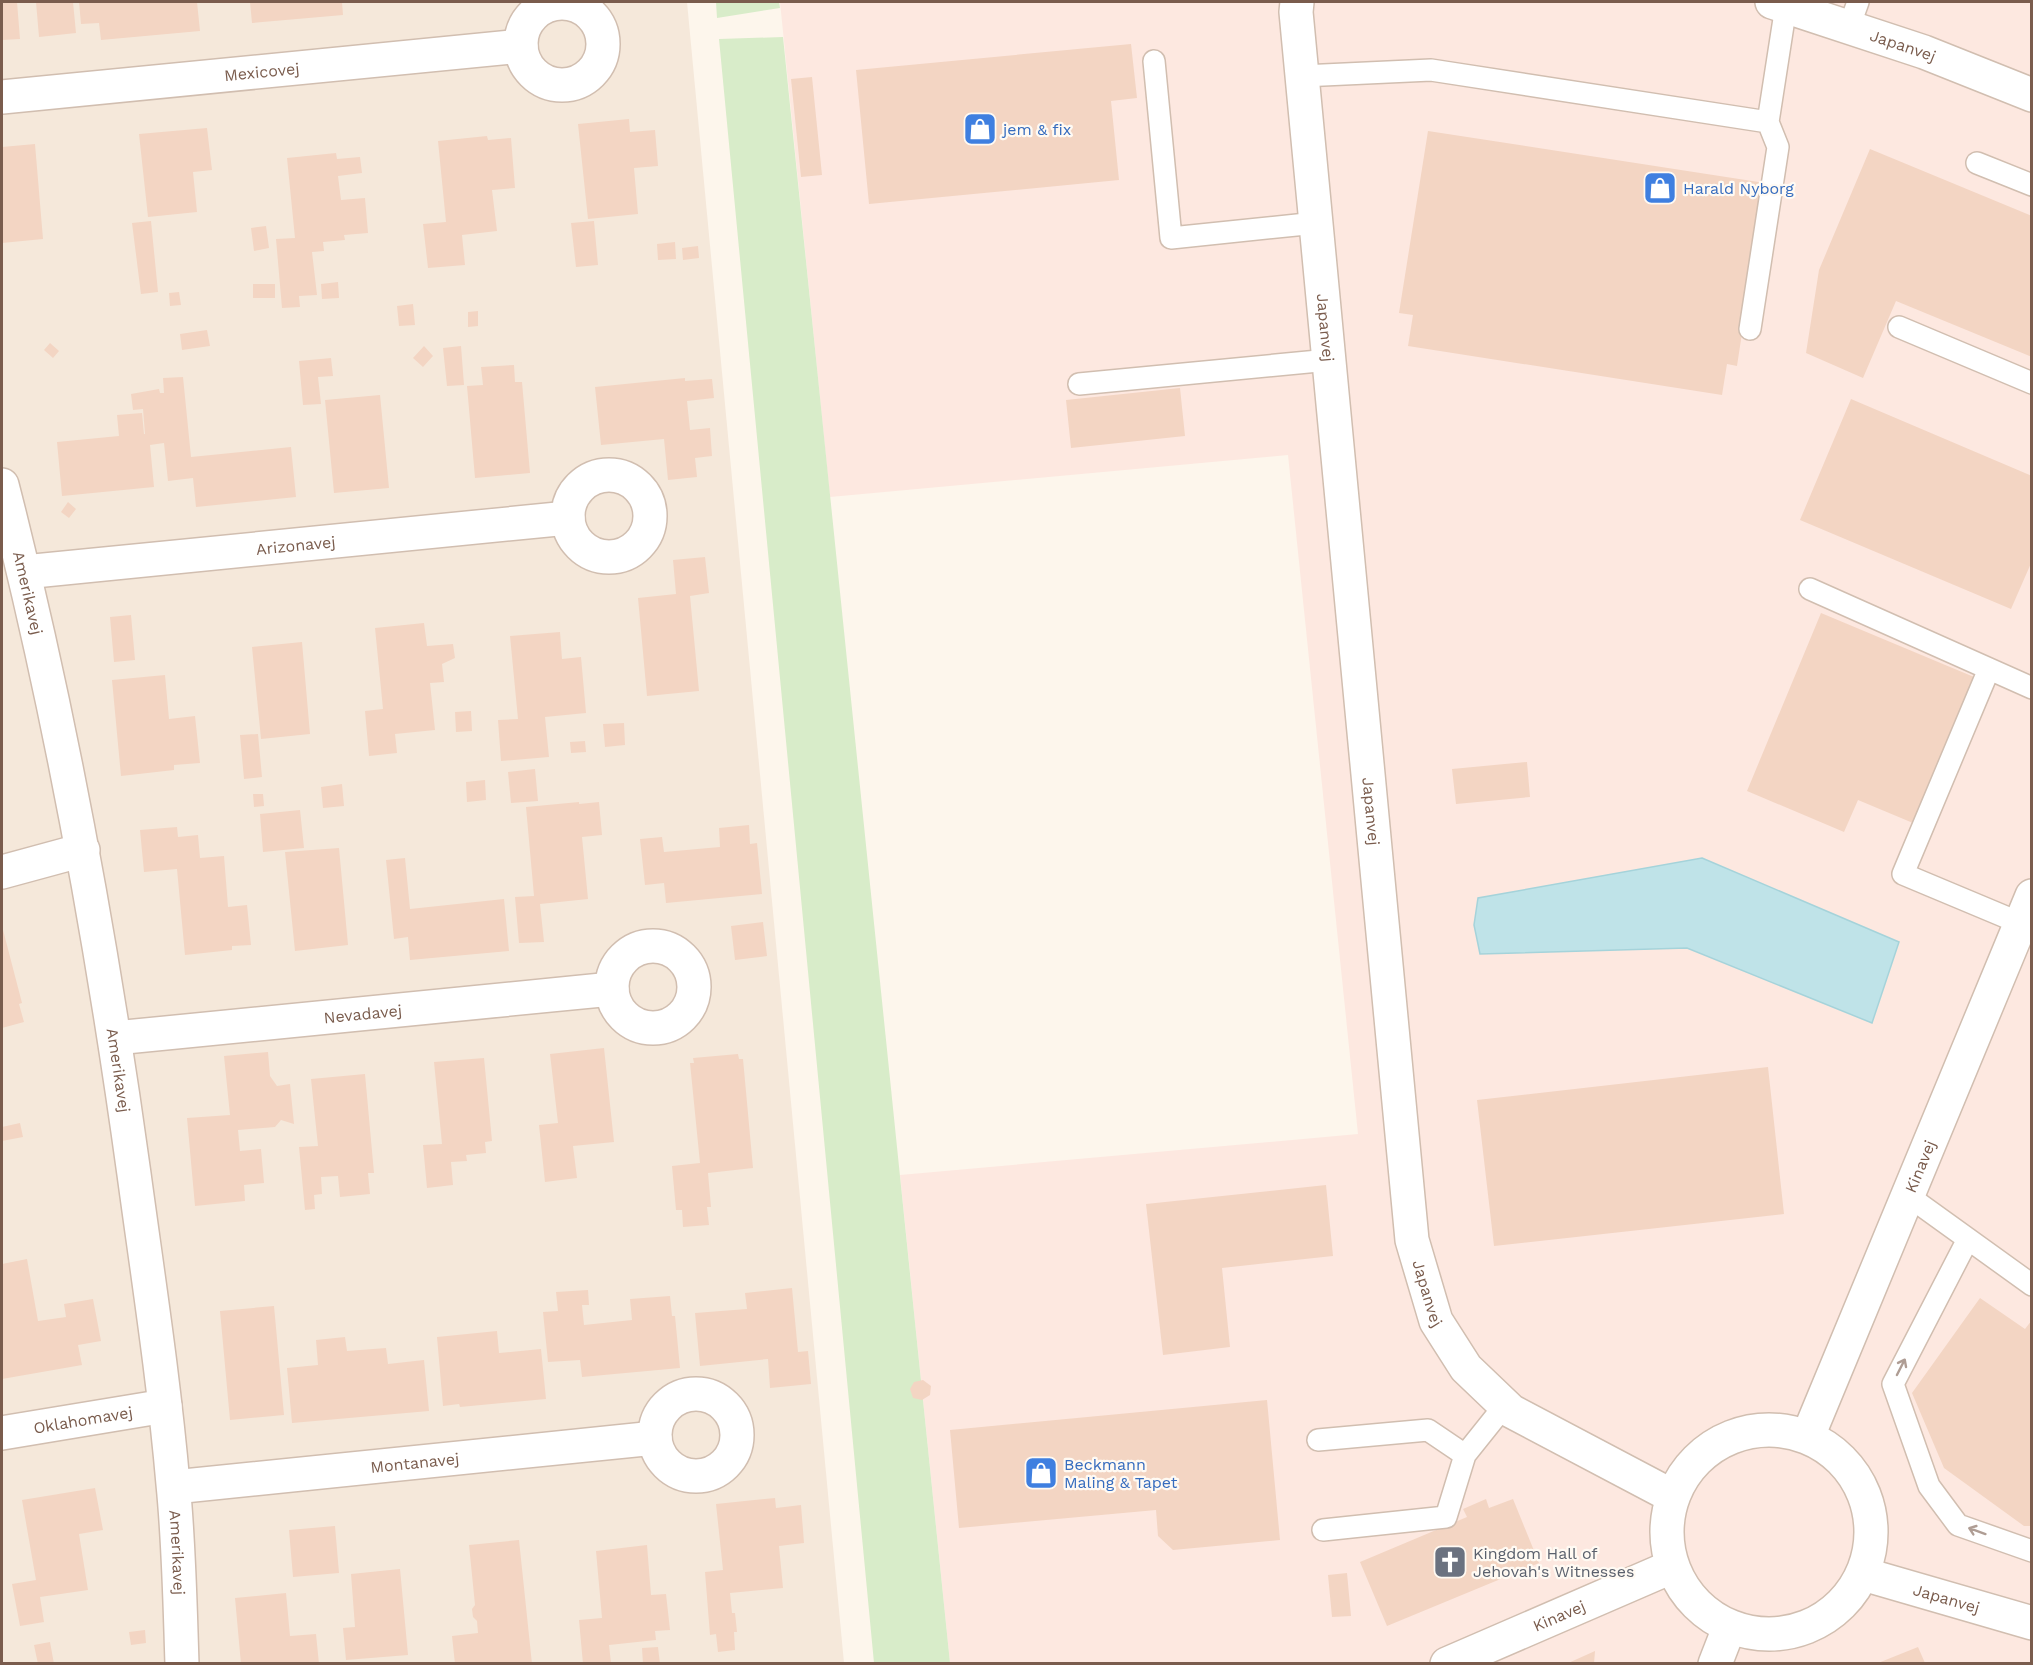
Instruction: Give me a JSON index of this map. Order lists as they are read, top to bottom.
{
  "streets": {
    "street": [
      "Japanvej",
      "Mexicovej",
      "Arizonavej",
      "Amerikavej",
      "Nevadavej",
      "Kinavej",
      "Oklahomavej",
      "Montanavej"
    ]
  },
  "crossings": [
    ["Japanvej", "Kinavej"],
    ["Arizonavej", "Amerikavej"],
    ["Amerikavej", "Nevadavej"],
    ["Amerikavej", "Oklahomavej"],
    ["Amerikavej", "Montanavej"]
  ],
  "places": {
    "shop": ["jem & fix", "Harald Nyborg", "Beckmann Maling & Tapet"],
    "church": ["Kingdom Hall of Jehovah's Witnesses"]
  }
}
